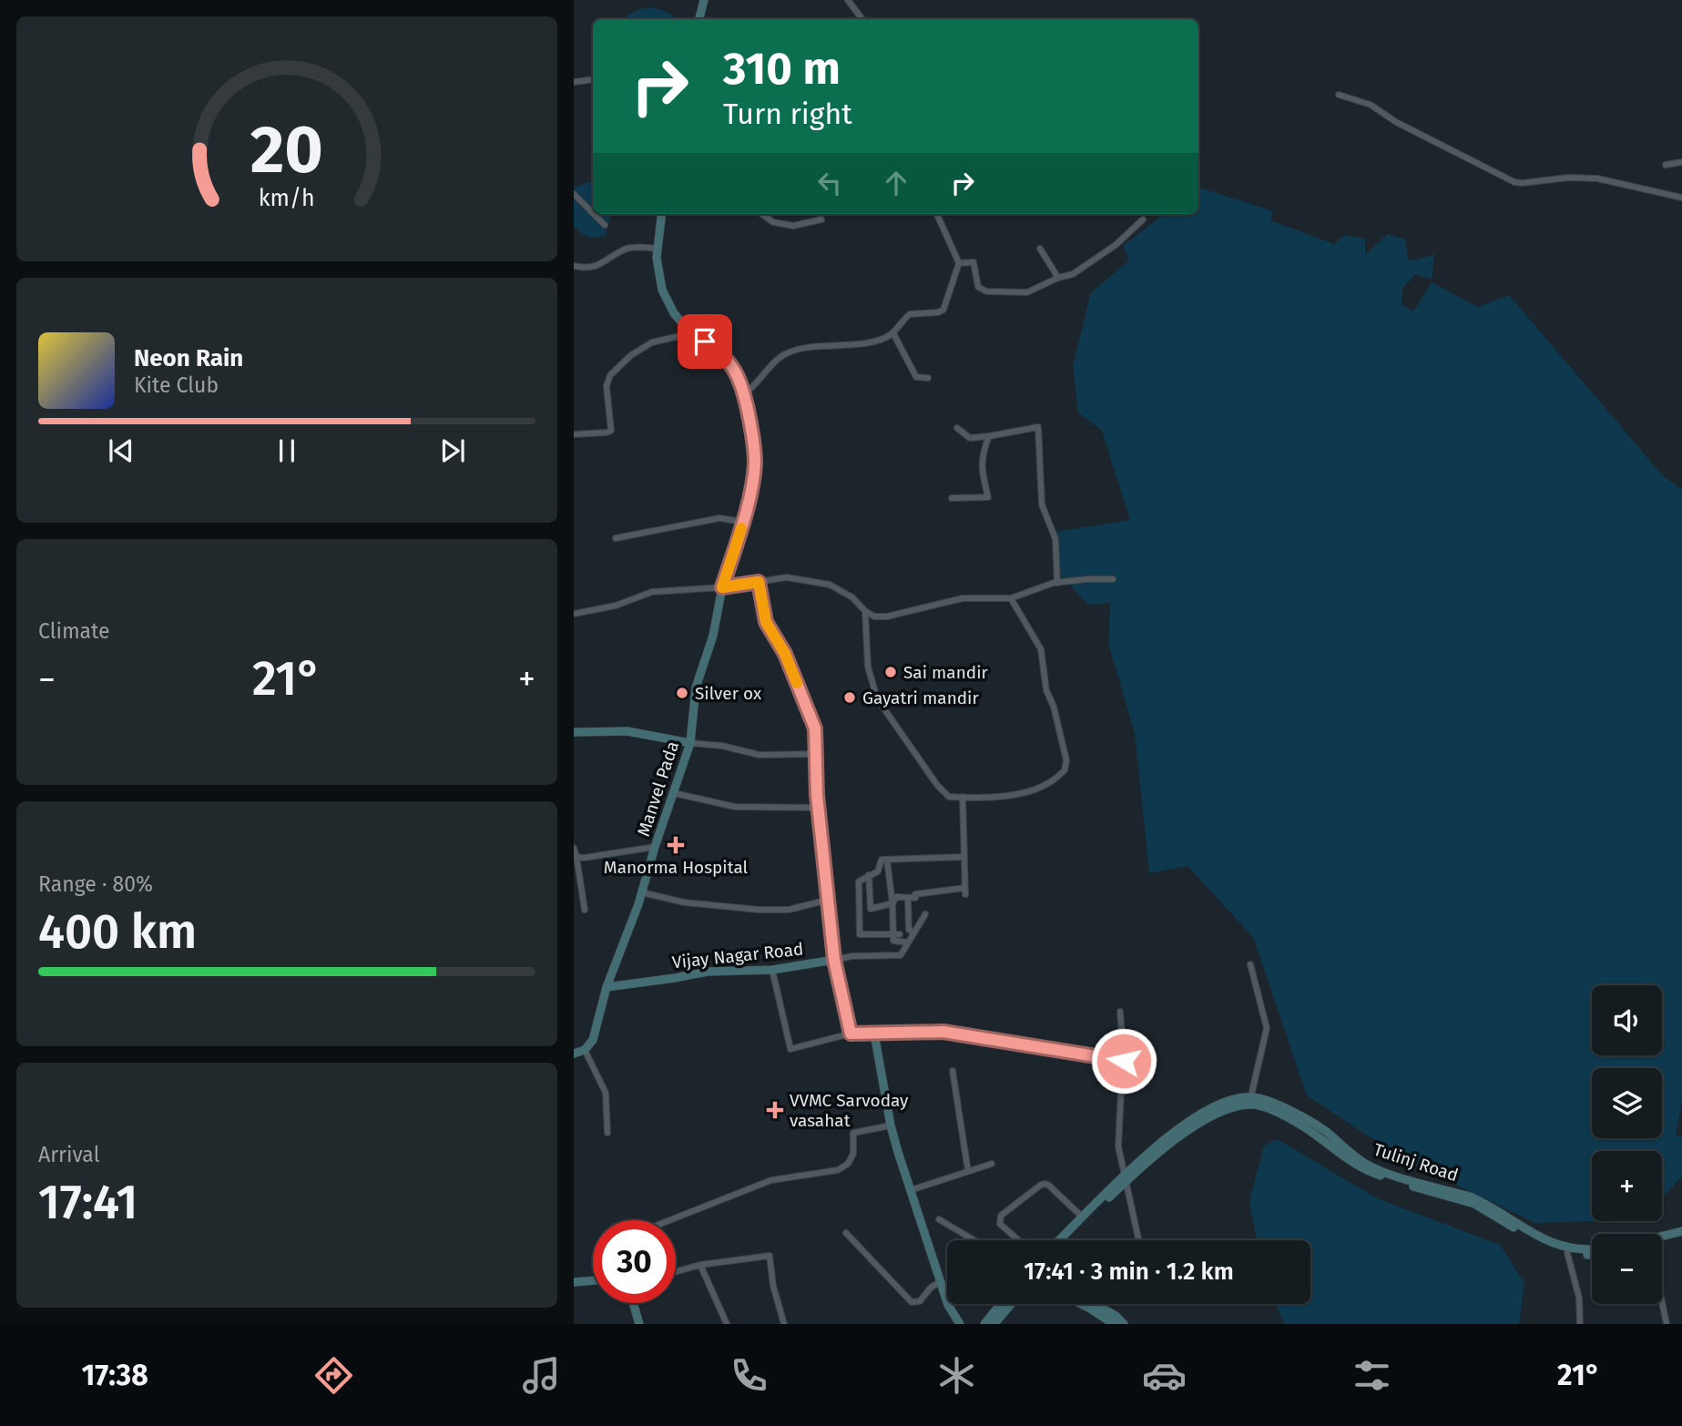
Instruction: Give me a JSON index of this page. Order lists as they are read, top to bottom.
{
  "streets": {
    "main road": ["Manvel Pada", "Vijay Nagar Road", "Tulinj Road"]
  },
  "crossings": [
    ["Manvel Pada", "Vijay Nagar Road"]
  ],
  "places": {
    "other": ["Sai mandir", "Silver ox", "Gayatri mandir"],
    "health": ["Manorma Hospital", "VVMC Sarvoday vasahat"]
  },
  "page": {
    "turn": ["310 m", "Turn right"],
    "song": ["Neon Rain", "Kite Club"],
    "tile": [
      "Climate",
      ["Range · 80%", "400 km"],
      ["Arrival", "17:41"]
    ],
    "heat": ["−", "21°", "+"],
    "map_buttons": ["+", "−"],
    "limit": "30",
    "trip": "17:41 · 3 min · 1.2 km",
    "tabs": ["17:38", "21°"],
    "gauge": ["20", "km/h"]
  }
}
